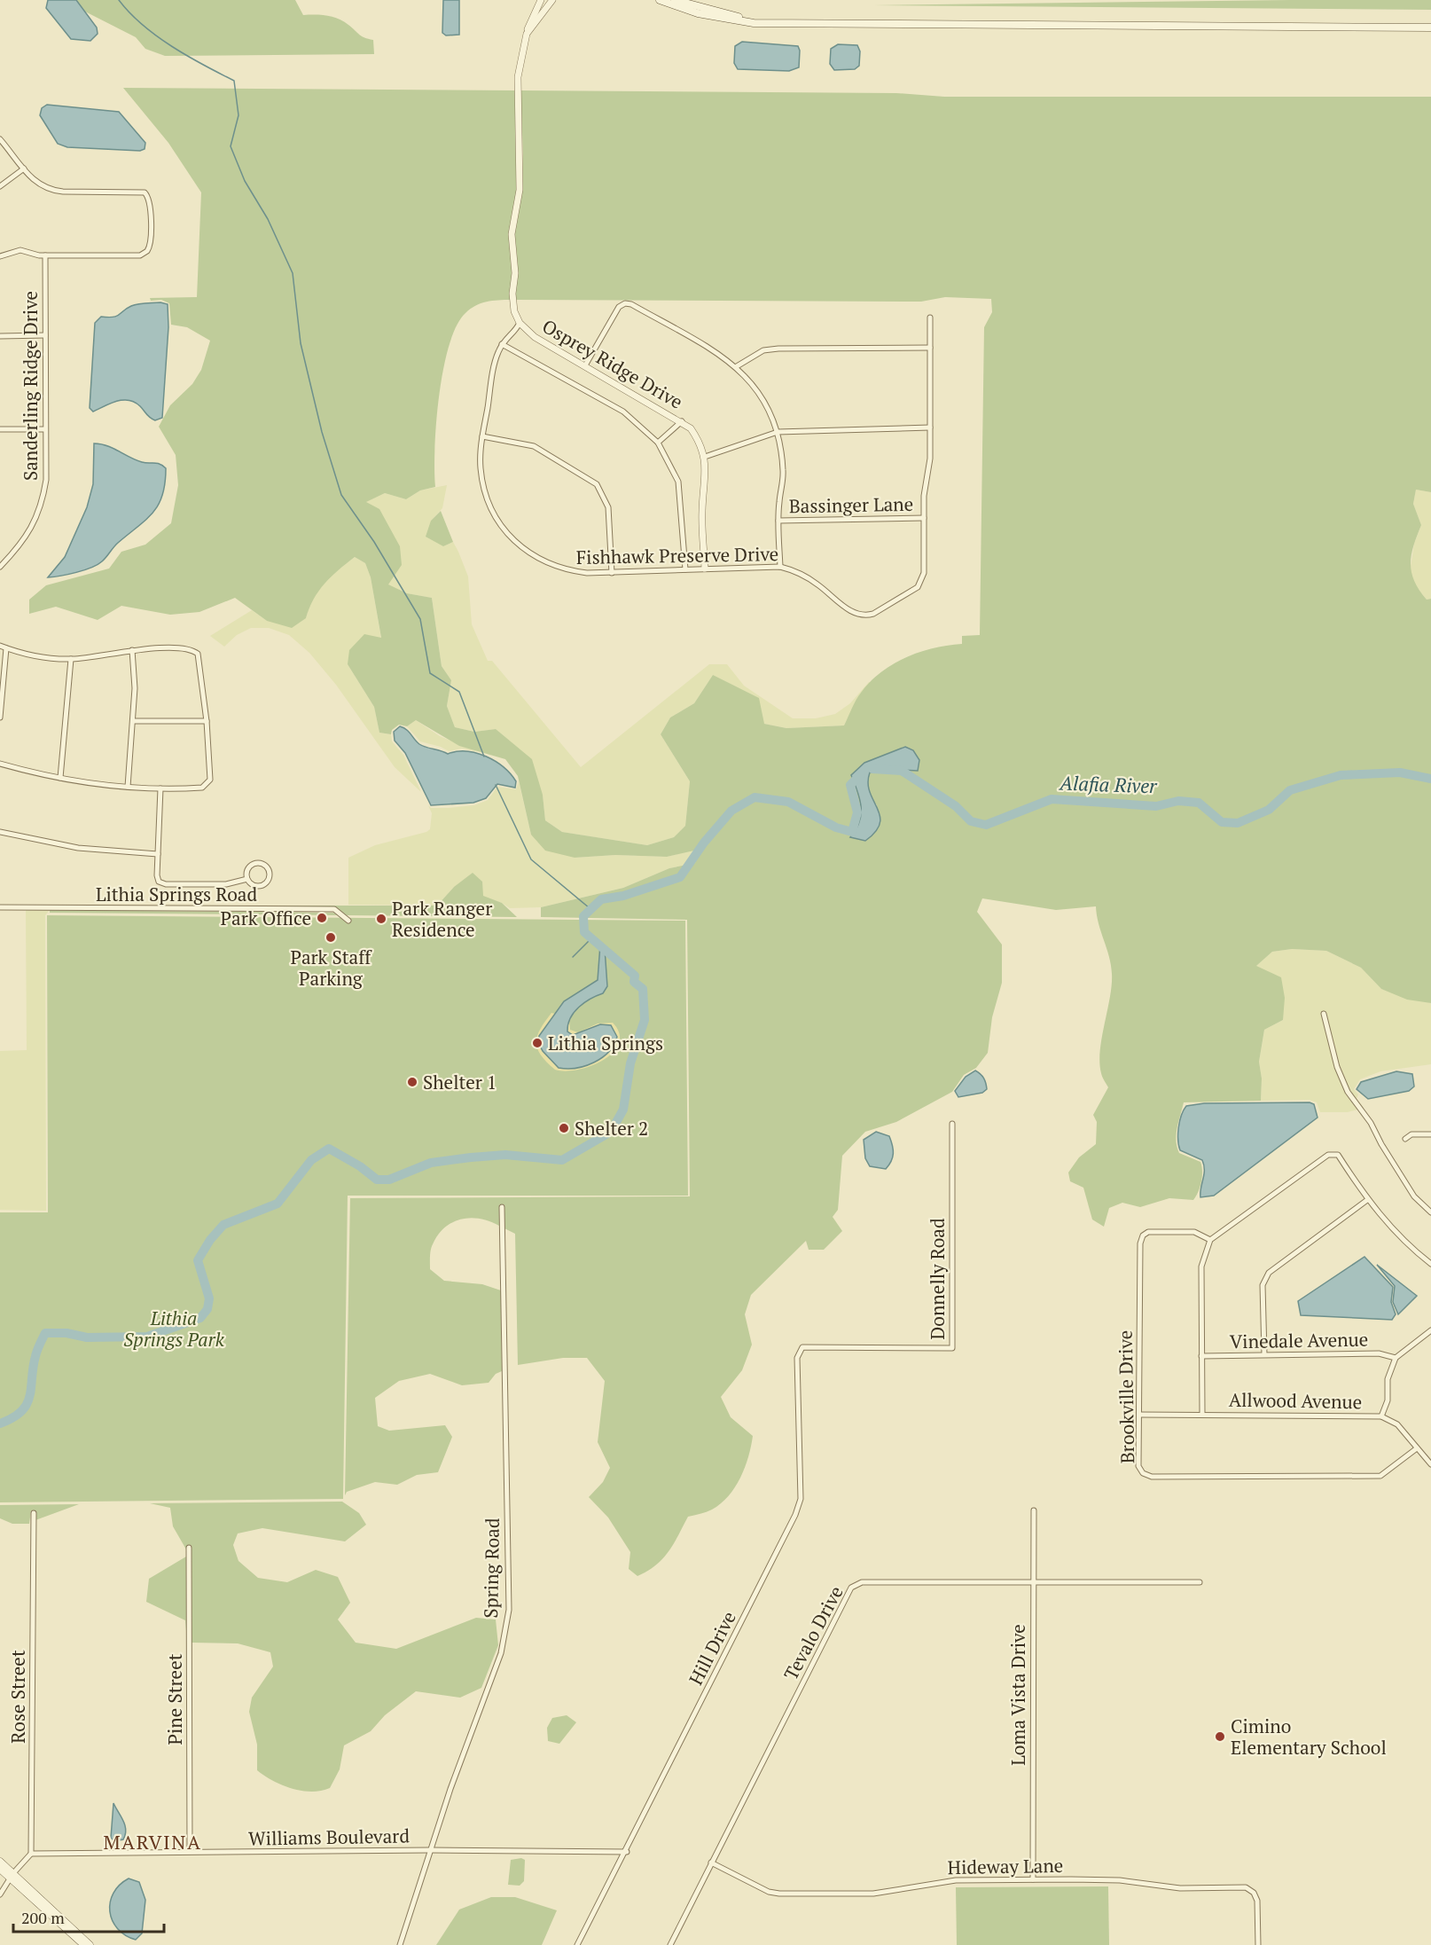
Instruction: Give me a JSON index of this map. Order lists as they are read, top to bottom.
{
  "streets": {
    "street": [
      "Osprey Ridge Drive",
      "Sanderling Ridge Drive",
      "Bassinger Lane",
      "Fishhawk Preserve Drive",
      "Lithia Springs Road",
      "Donnelly Road",
      "Vinedale Avenue",
      "Brookville Drive",
      "Allwood Avenue",
      "Spring Road",
      "Tevalo Drive",
      "Hill Drive",
      "Loma Vista Drive",
      "Rose Street",
      "Pine Street",
      "Williams Boulevard",
      "Hideway Lane"
    ]
  },
  "crossings": [
    ["Osprey Ridge Drive", "Fishhawk Preserve Drive"],
    ["Bassinger Lane", "Fishhawk Preserve Drive"],
    ["Donnelly Road", "Hill Drive"],
    ["Brookville Drive", "Allwood Avenue"],
    ["Spring Road", "Williams Boulevard"],
    ["Tevalo Drive", "Loma Vista Drive"],
    ["Tevalo Drive", "Hideway Lane"],
    ["Hill Drive", "Williams Boulevard"],
    ["Loma Vista Drive", "Hideway Lane"],
    ["Rose Street", "Williams Boulevard"],
    ["Pine Street", "Williams Boulevard"]
  ],
  "districts": ["MARVINA"],
  "water": ["Alafia River"],
  "parks": ["Lithia Springs Park"],
  "places": [
    "Park Office",
    "Park Ranger Residence",
    "Park Staff Parking",
    "Lithia Springs",
    "Shelter 1",
    "Shelter 2",
    "Cimino Elementary School"
  ],
  "scale_bar": "200 m"
}
